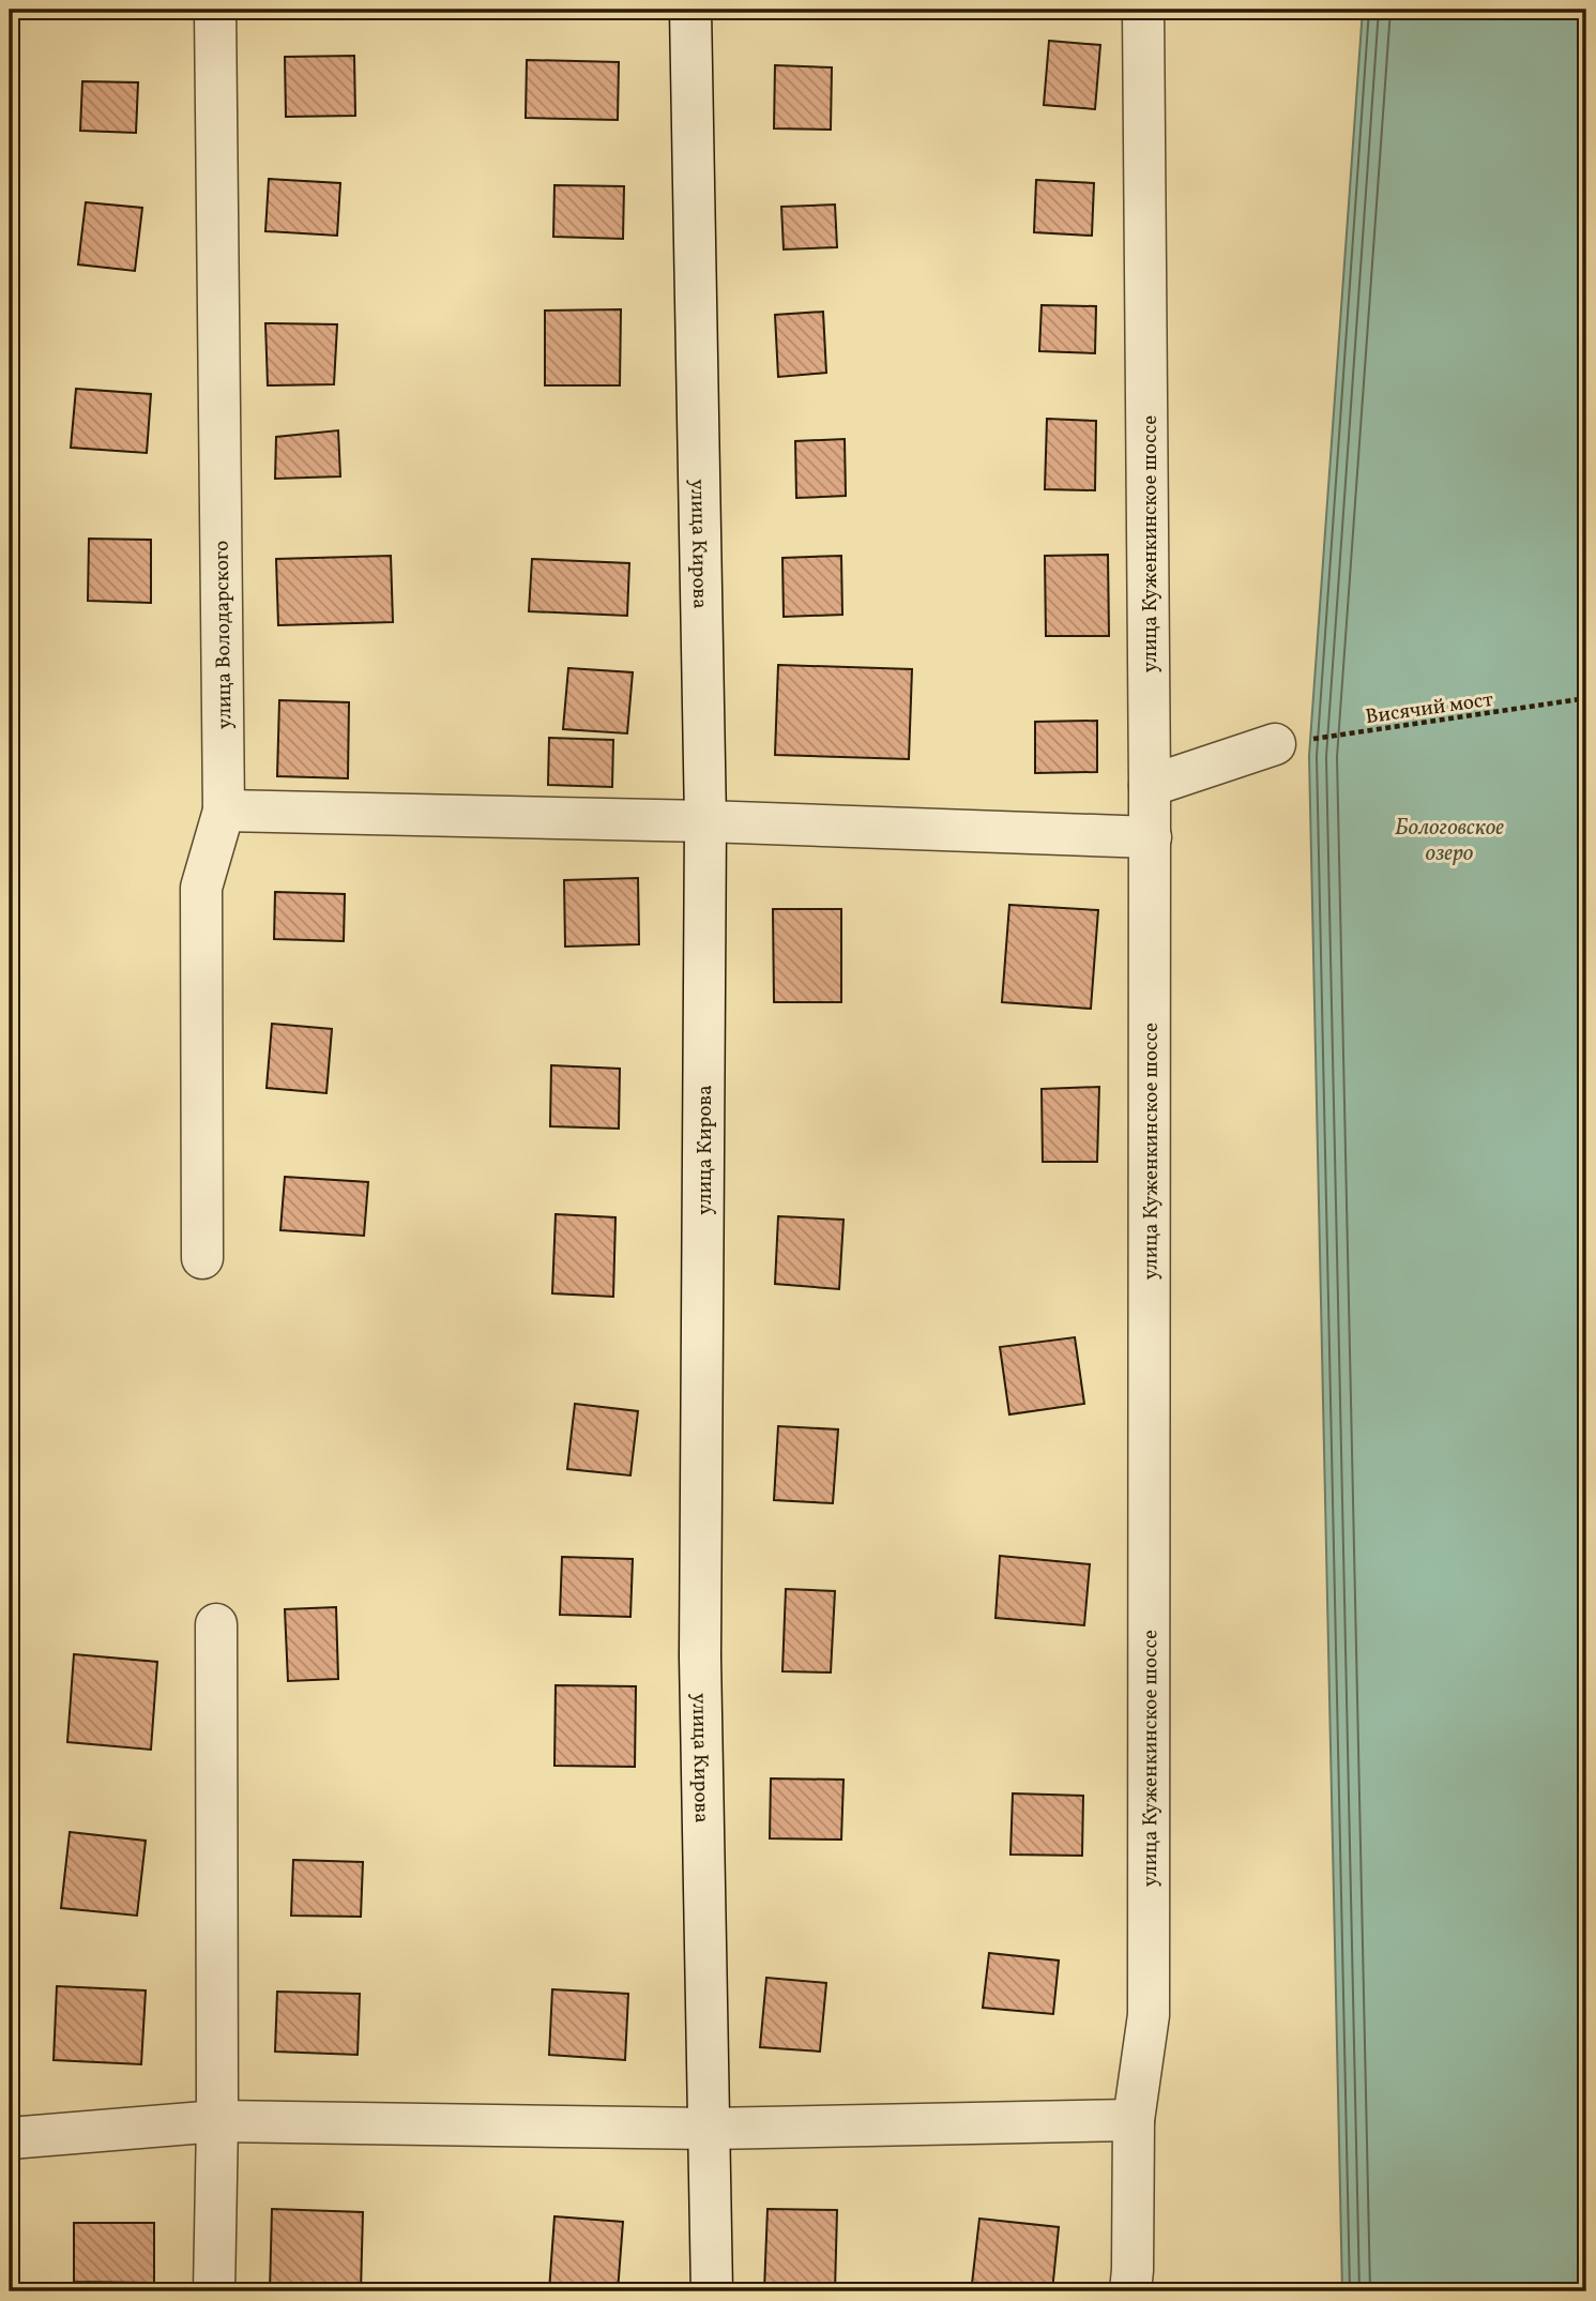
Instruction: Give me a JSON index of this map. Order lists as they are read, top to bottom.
{
  "streets": {
    "street": ["улица Кирова", "улица Куженкинское шоссе", "улица Володарского"],
    "path": ["Висячий мост"]
  },
  "water": ["Бологовское озеро"]
}
